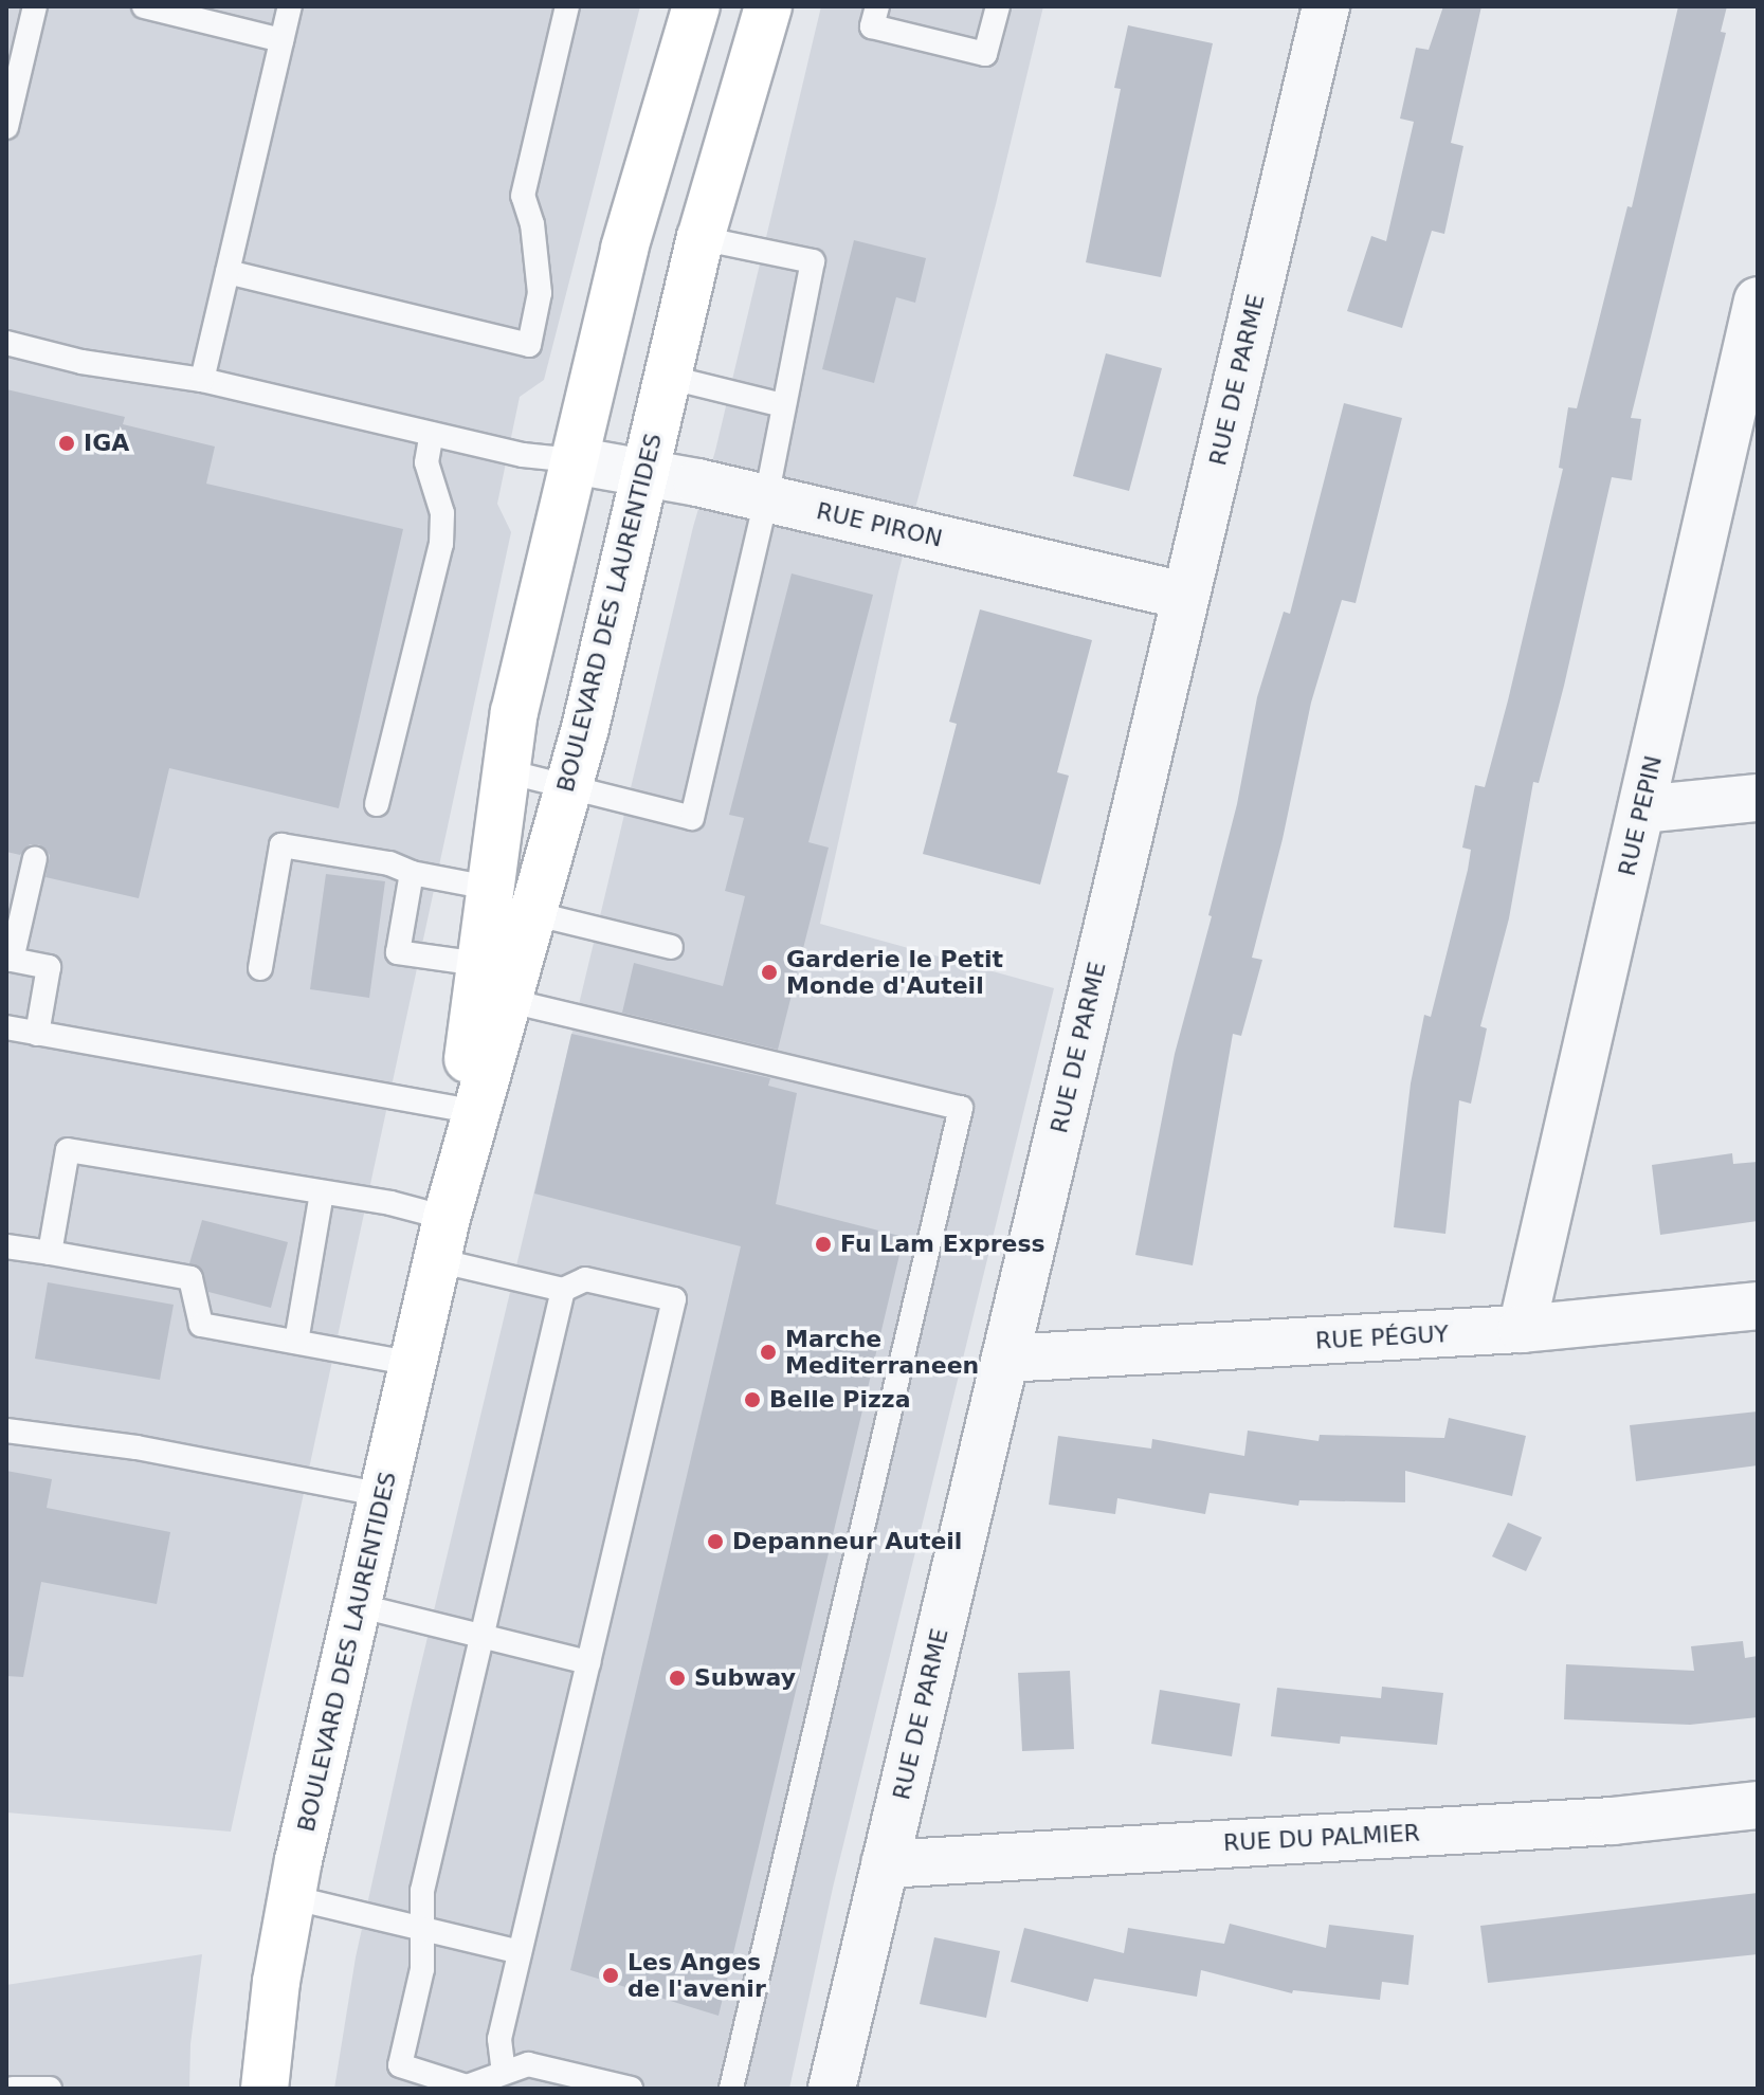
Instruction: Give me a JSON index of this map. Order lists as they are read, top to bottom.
{
  "streets": {
    "main road": ["BOULEVARD DES LAURENTIDES"],
    "street": [
      "RUE DE PARME",
      "RUE PIRON",
      "RUE PEPIN",
      "RUE PÉGUY",
      "RUE DU PALMIER"
    ]
  },
  "crossings": [
    ["RUE DE PARME", "RUE PIRON"],
    ["RUE DE PARME", "RUE PÉGUY"],
    ["RUE DE PARME", "RUE DU PALMIER"],
    ["RUE PIRON", "BOULEVARD DES LAURENTIDES"],
    ["RUE PEPIN", "RUE PÉGUY"]
  ],
  "places": [
    "IGA",
    "Garderie le Petit Monde d'Auteil",
    "Fu Lam Express",
    "Marche Mediterraneen",
    "Belle Pizza",
    "Depanneur Auteil",
    "Subway",
    "Les Anges de l'avenir"
  ]
}
